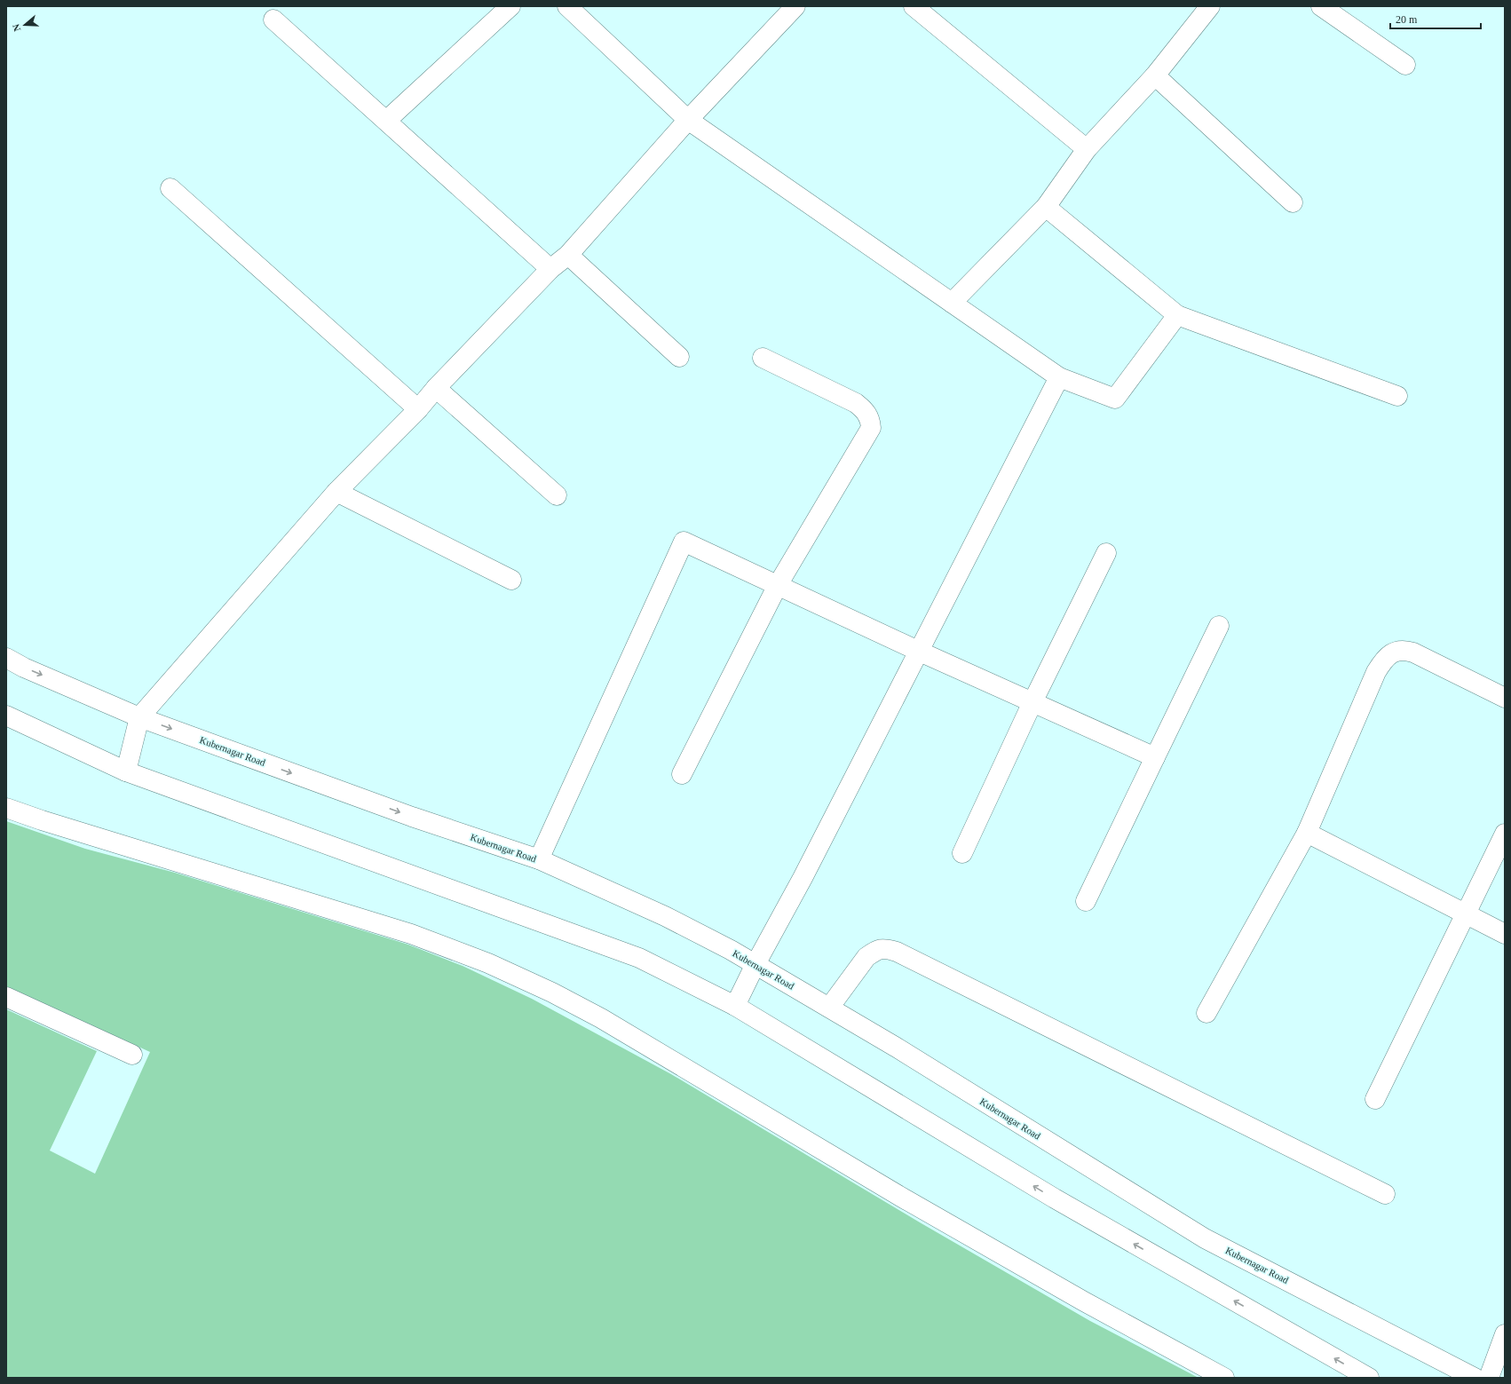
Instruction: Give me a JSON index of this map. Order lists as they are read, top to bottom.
{
  "streets": {
    "street": ["Kubernagar Road"]
  },
  "scale_bar": "20 m",
  "north": "left"
}
